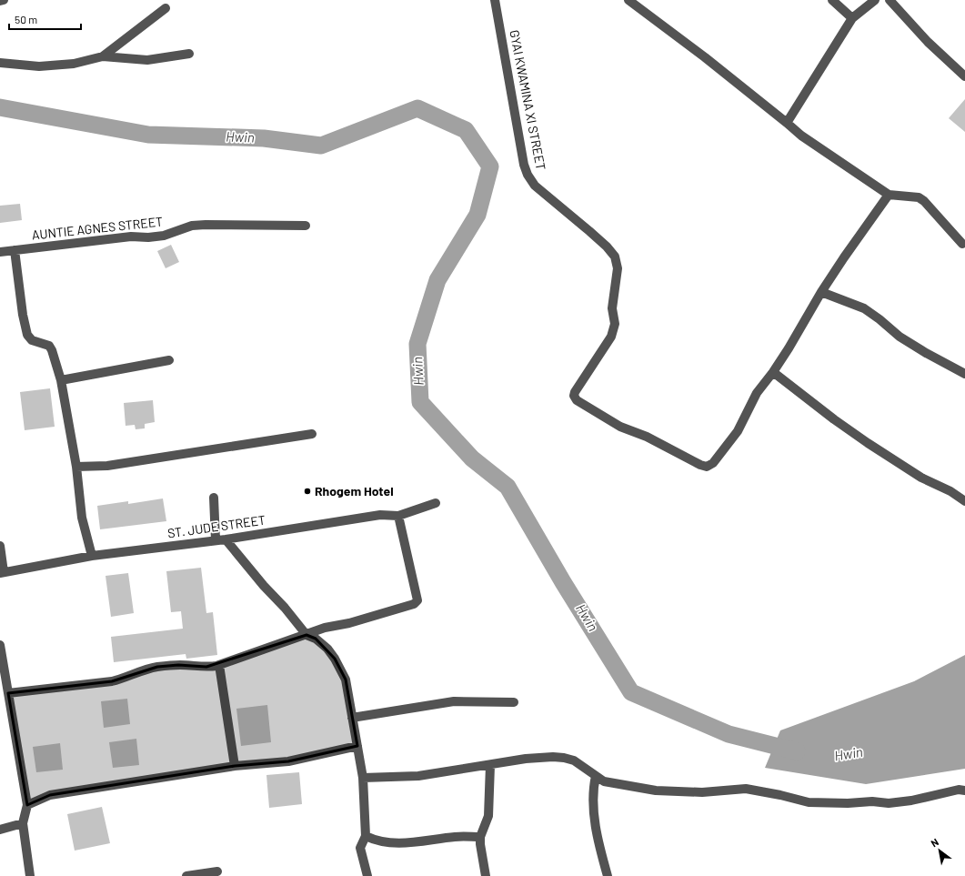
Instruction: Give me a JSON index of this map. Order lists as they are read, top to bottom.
{
  "streets": {
    "street": ["GYAI KWAMINA XI STREET", "AUNTIE AGNES STREET", "ST. JUDE STREET"]
  },
  "water": ["Hwin"],
  "places": ["Rhogem Hotel"],
  "scale_bar": "50 m",
  "north": "top left"
}
